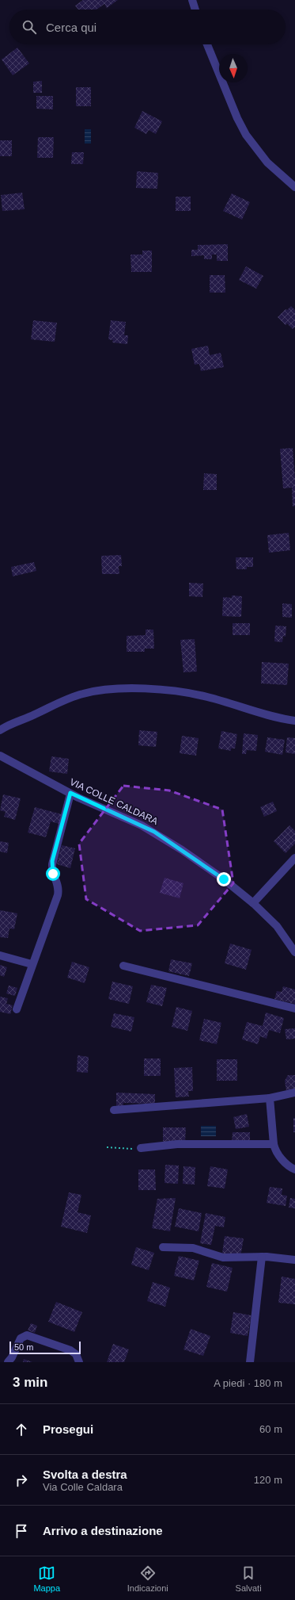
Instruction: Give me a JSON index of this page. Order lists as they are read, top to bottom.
{
  "streets": {
    "street": ["VIA COLLE CALDARA"]
  },
  "scale_bar": "50 m",
  "north": "bottom",
  "page": {
    "search": "Cerca qui",
    "scale": "50 m",
    "heading": ["3 min", "A piedi · 180 m"],
    "list": [
      ["Prosegui", "60 m"],
      ["Svolta a destra", "Via Colle Caldara", "120 m"],
      "Arrivo a destinazione"
    ],
    "nav": ["Mappa", "Indicazioni", "Salvati"]
  }
}
